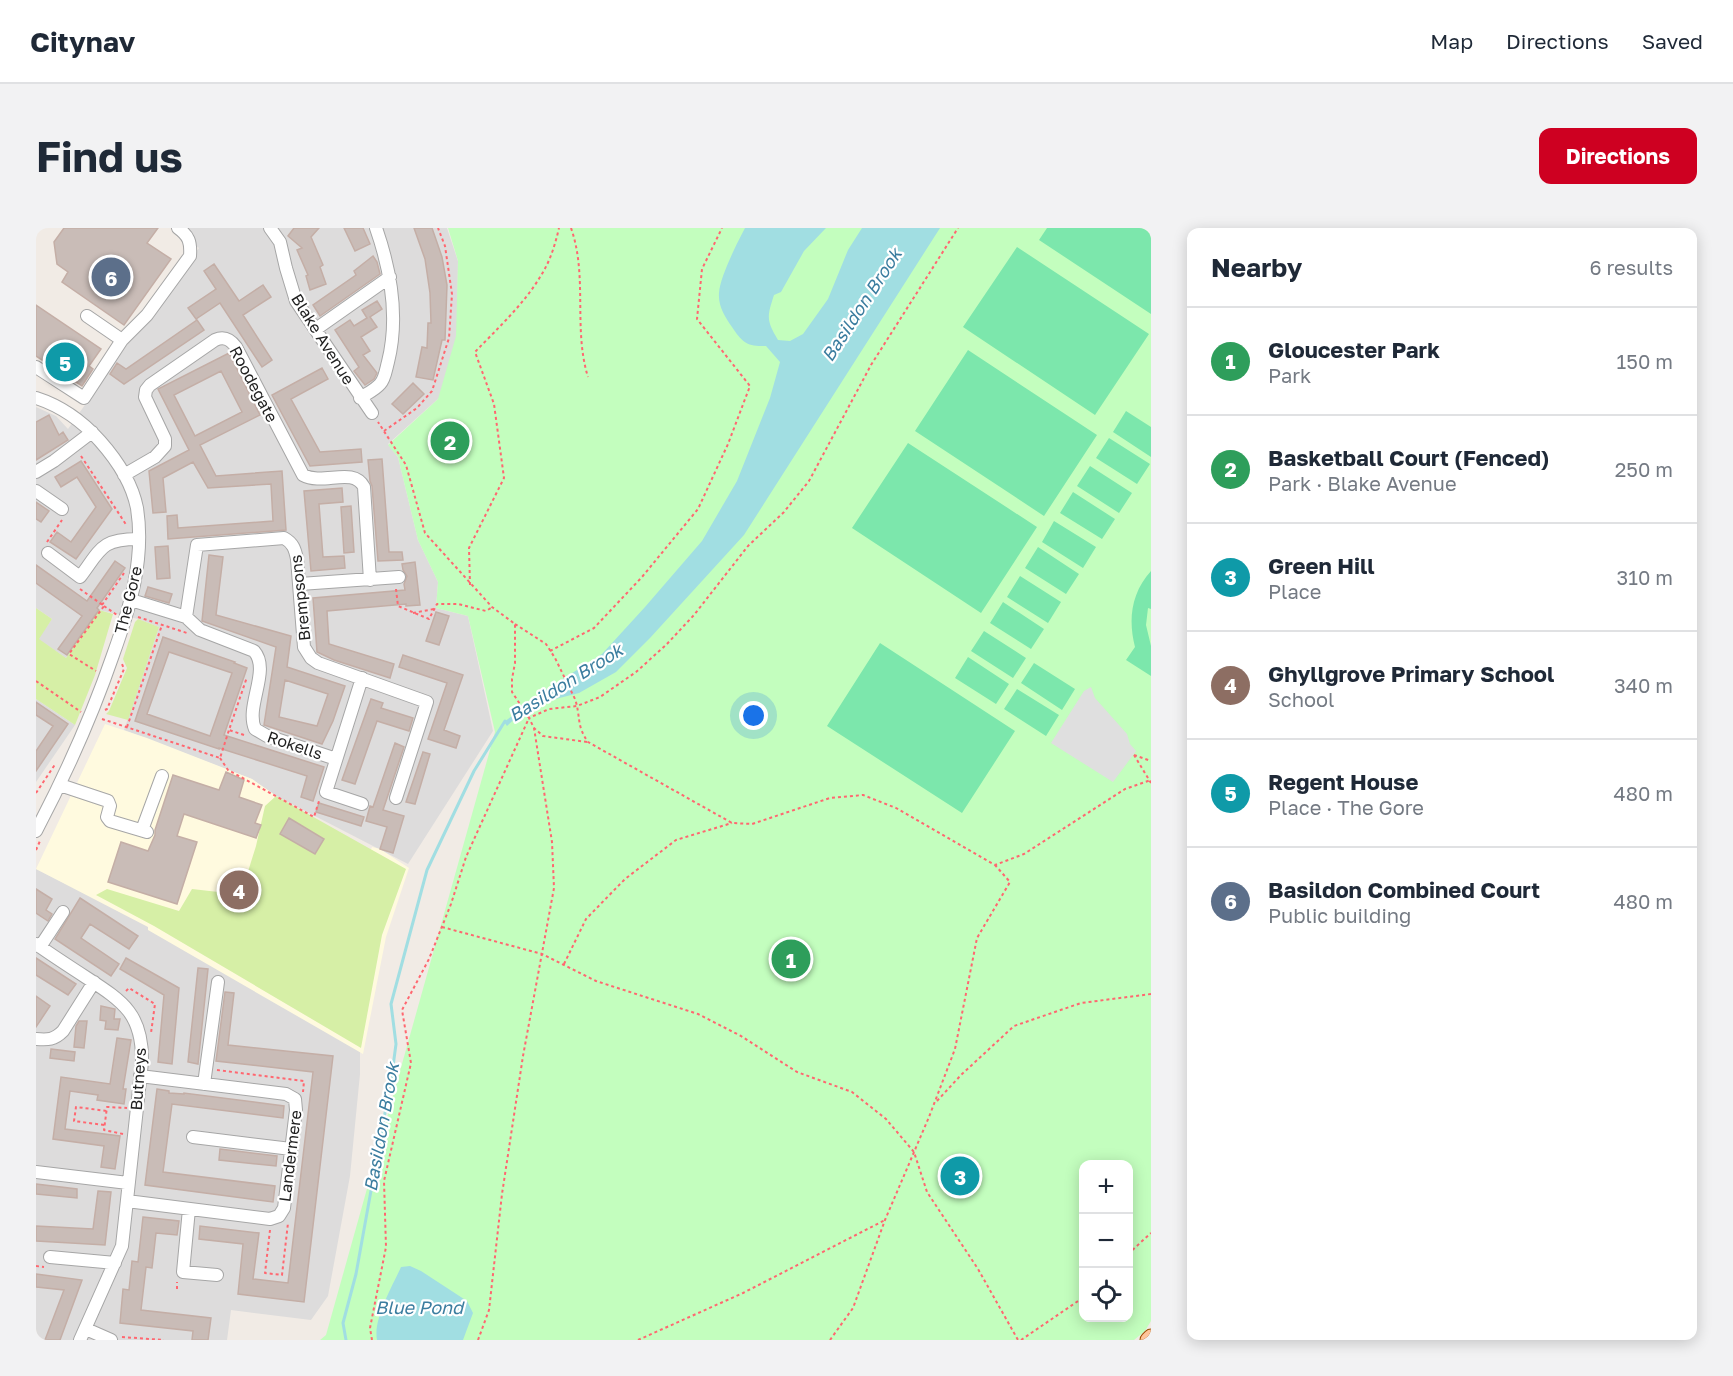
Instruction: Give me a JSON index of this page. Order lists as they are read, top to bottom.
{
  "streets": {
    "street": [
      "Blake Avenue",
      "Roodegate",
      "Brempsons",
      "The Gore",
      "Rokells",
      "Butneys",
      "Landermere"
    ]
  },
  "crossings": [
    ["Roodegate", "The Gore"],
    ["Brempsons", "Rokells"],
    ["The Gore", "Rokells"],
    ["Butneys", "Landermere"]
  ],
  "water": ["Basildon Brook", "Blue Pond"],
  "page": {
    "header": "Citynav",
    "nav": ["Map", "Directions", "Saved"],
    "buttons": "Directions",
    "title": "Find us",
    "heading": ["Nearby", "6 results"],
    "pins": [
      "6",
      "5",
      "2",
      "4",
      "1",
      "3"
    ],
    "list": [
      {
        "mark": "1",
        "name": "Gloucester Park",
        "note": "Park",
        "value": "150 m"
      },
      {
        "mark": "2",
        "name": "Basketball Court (Fenced)",
        "note": "Park · Blake Avenue",
        "value": "250 m"
      },
      {
        "mark": "3",
        "name": "Green Hill",
        "note": "Place",
        "value": "310 m"
      },
      {
        "mark": "4",
        "name": "Ghyllgrove Primary School",
        "note": "School",
        "value": "340 m"
      },
      {
        "mark": "5",
        "name": "Regent House",
        "note": "Place · The Gore",
        "value": "480 m"
      },
      {
        "mark": "6",
        "name": "Basildon Combined Court",
        "note": "Public building",
        "value": "480 m"
      }
    ],
    "map_buttons": ["+", "−"]
  }
}
